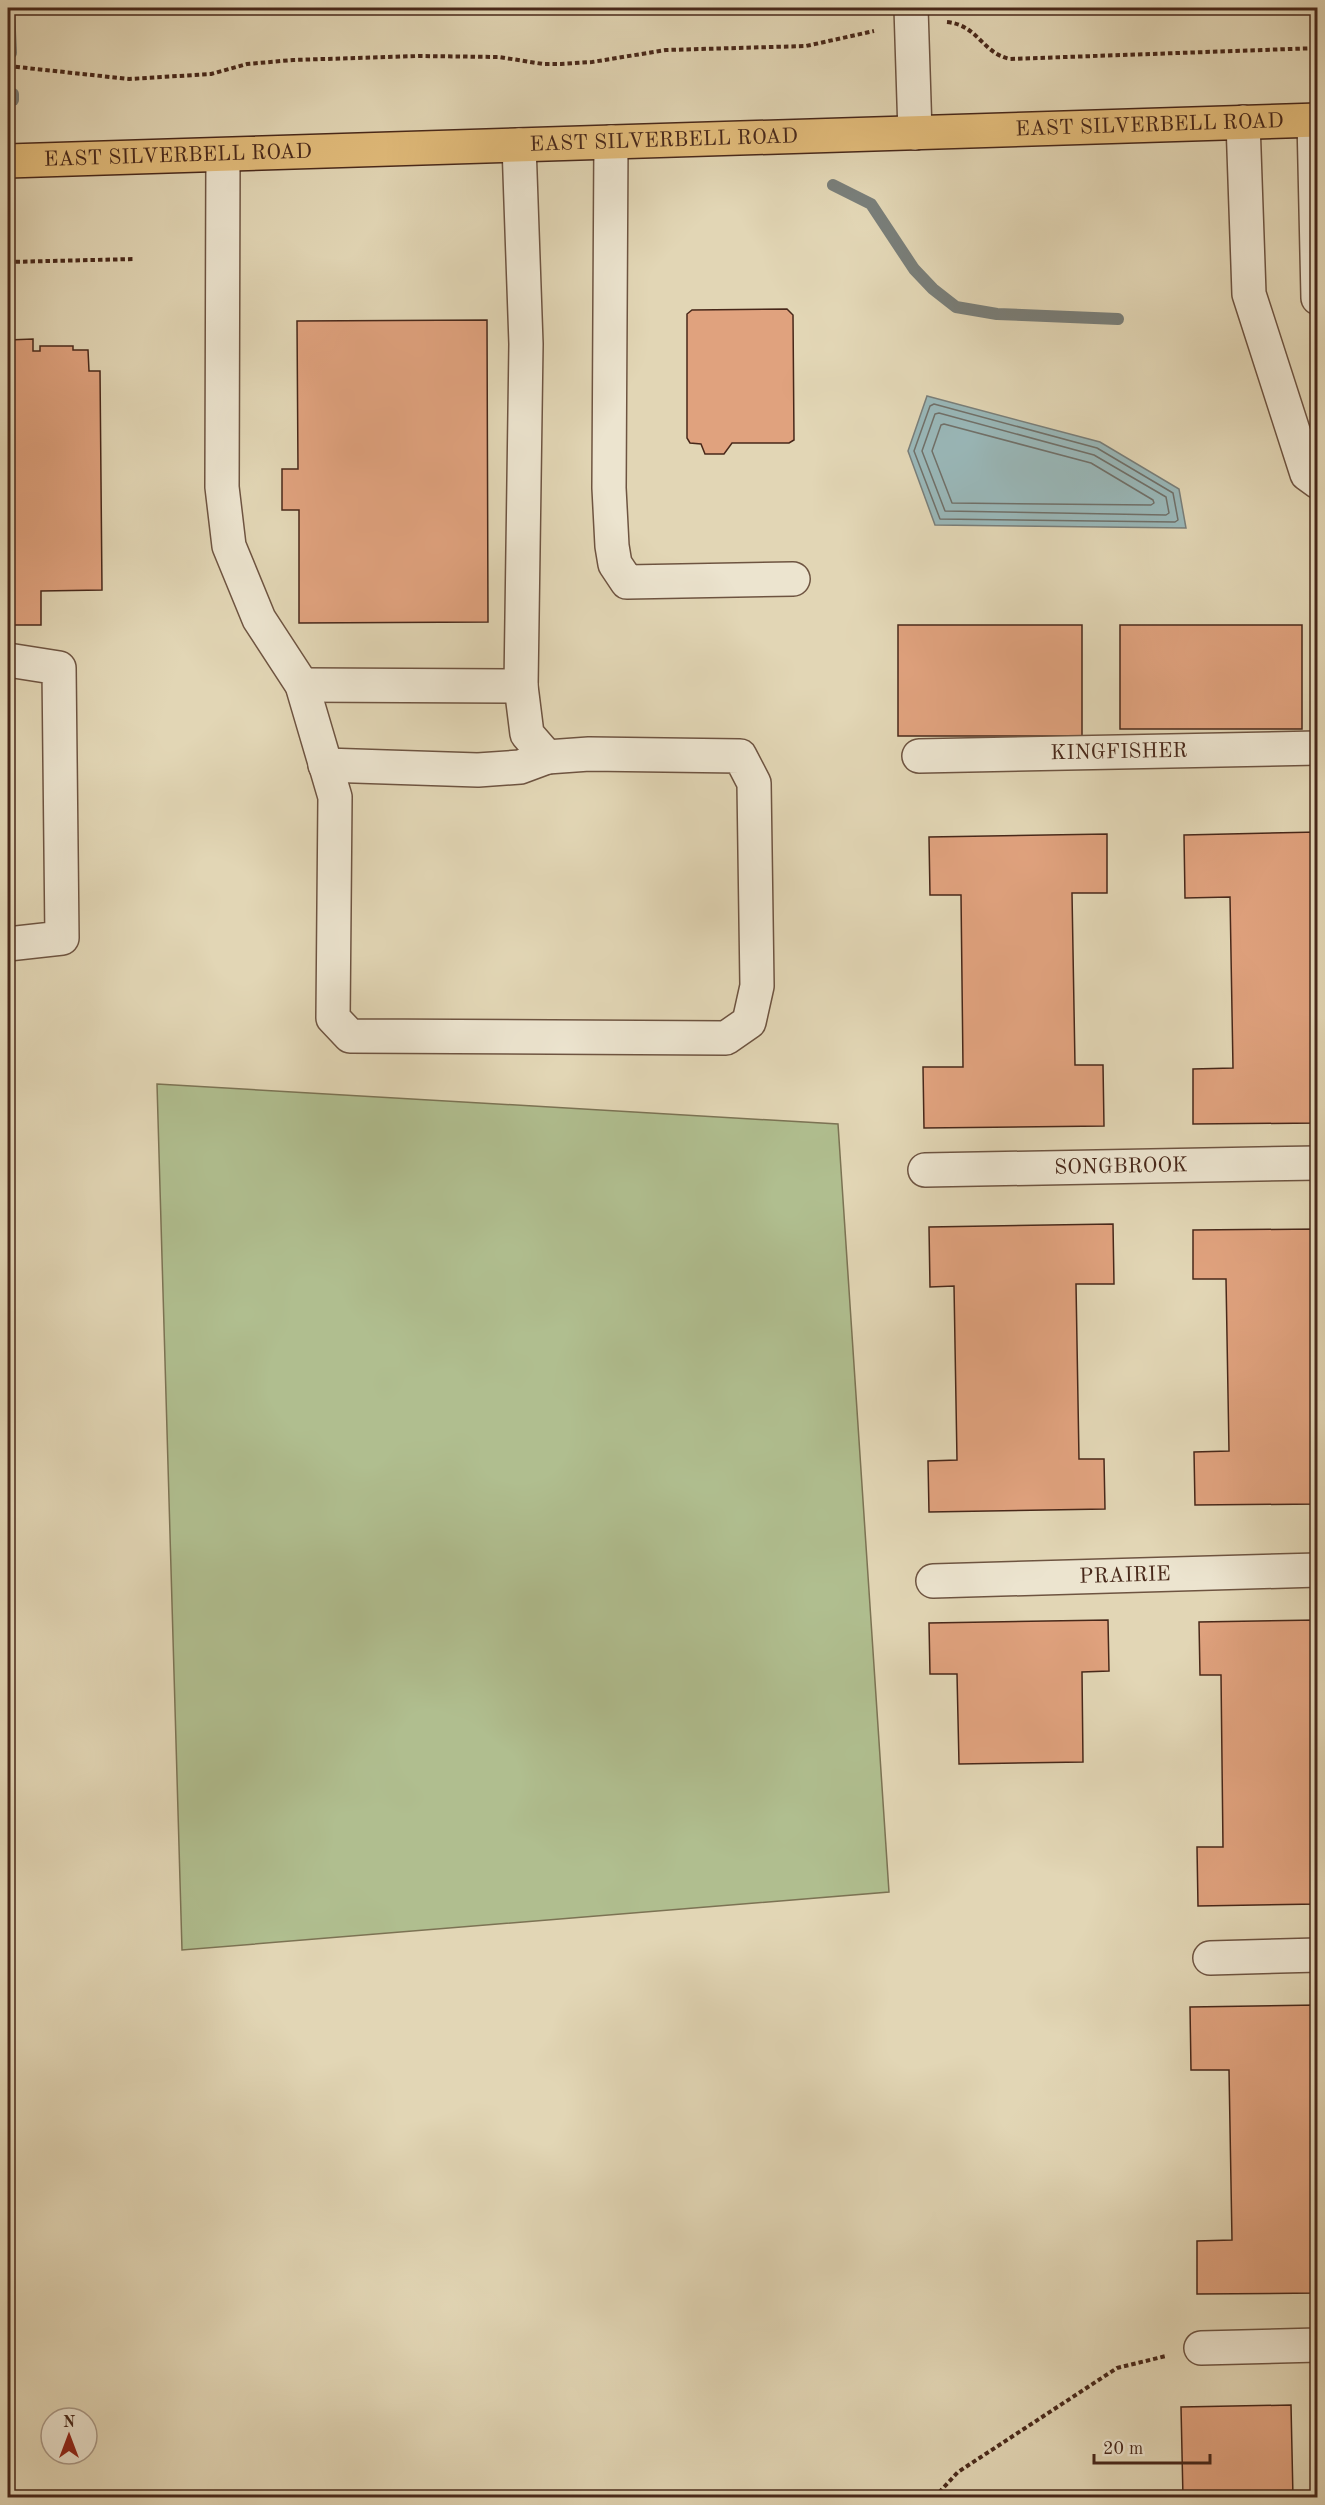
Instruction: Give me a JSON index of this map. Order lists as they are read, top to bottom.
{
  "streets": {
    "main road": ["EAST SILVERBELL ROAD"],
    "street": ["KINGFISHER", "SONGBROOK", "PRAIRIE"]
  },
  "scale_bar": "20 m",
  "north": "top"
}
